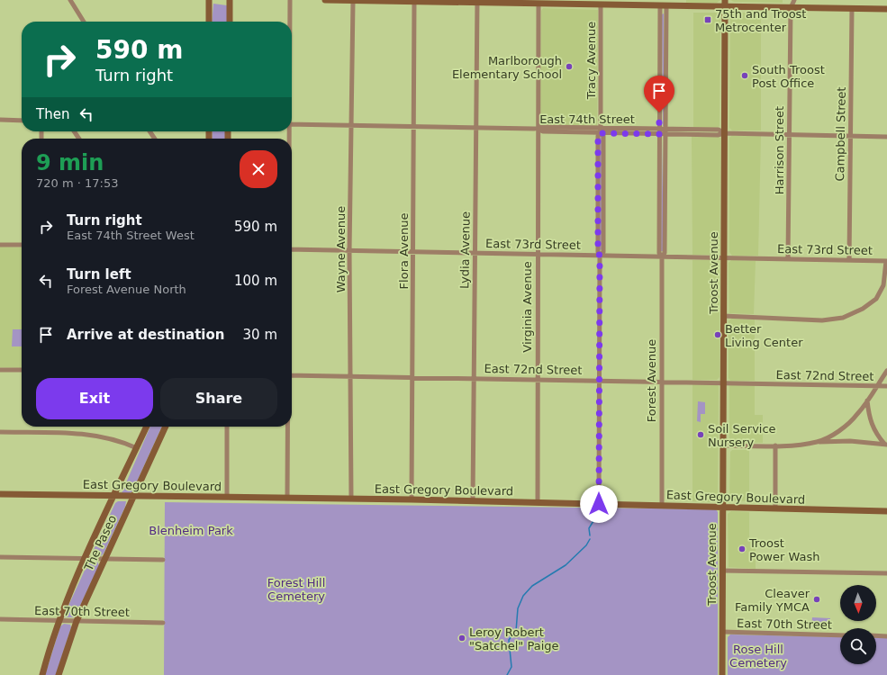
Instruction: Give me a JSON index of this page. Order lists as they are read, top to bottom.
{
  "streets": {
    "main road": ["Troost Avenue", "East Gregory Boulevard", "The Paseo"],
    "street": [
      "Tracy Avenue",
      "East 74th Street",
      "Campbell Street",
      "Harrison Street",
      "East 73rd Street",
      "Wayne Avenue",
      "Lydia Avenue",
      "Flora Avenue",
      "Virginia Avenue",
      "East 72nd Street",
      "Forest Avenue",
      "East 70th Street"
    ]
  },
  "crossings": [
    ["Tracy Avenue", "East 74th Street"],
    ["Tracy Avenue", "East 73rd Street"],
    ["Tracy Avenue", "East 72nd Street"],
    ["Tracy Avenue", "East Gregory Boulevard"],
    ["East 74th Street", "Wayne Avenue"],
    ["East 74th Street", "Lydia Avenue"],
    ["East 74th Street", "Flora Avenue"],
    ["East 74th Street", "Troost Avenue"],
    ["East 74th Street", "Virginia Avenue"],
    ["Campbell Street", "East 73rd Street"],
    ["Harrison Street", "East 73rd Street"],
    ["East 73rd Street", "Wayne Avenue"],
    ["East 73rd Street", "Lydia Avenue"],
    ["East 73rd Street", "Flora Avenue"],
    ["East 73rd Street", "Troost Avenue"],
    ["East 73rd Street", "Virginia Avenue"],
    ["East 73rd Street", "Forest Avenue"],
    ["Wayne Avenue", "East 72nd Street"],
    ["Wayne Avenue", "East Gregory Boulevard"],
    ["Lydia Avenue", "East 72nd Street"],
    ["Lydia Avenue", "East Gregory Boulevard"],
    ["Flora Avenue", "East 72nd Street"],
    ["Flora Avenue", "East Gregory Boulevard"],
    ["Troost Avenue", "East 72nd Street"],
    ["Troost Avenue", "East Gregory Boulevard"],
    ["Troost Avenue", "East 70th Street"],
    ["Virginia Avenue", "East 72nd Street"],
    ["Virginia Avenue", "East Gregory Boulevard"],
    ["East 72nd Street", "Forest Avenue"],
    ["Forest Avenue", "East Gregory Boulevard"],
    ["East Gregory Boulevard", "The Paseo"],
    ["The Paseo", "East 70th Street"]
  ],
  "parks": ["Blenheim Park", "Forest Hill Cemetery", "Rose Hill Cemetery"],
  "places": {
    "transit": ["75th and Troost Metrocenter"],
    "other": [
      "Marlborough Elementary School",
      "South Troost Post Office",
      "Better Living Center",
      "Soil Service Nursery",
      "Troost Power Wash",
      "Cleaver Family YMCA",
      "Leroy Robert \"Satchel\" Paige"
    ]
  },
  "north": "bottom",
  "page": {
    "turn": ["590 m", "Turn right"],
    "then": "Then",
    "heading": ["9 min", "720 m · 17:53"],
    "list": [
      {
        "name": "Turn right",
        "note": "East 74th Street West",
        "value": "590 m"
      },
      {
        "name": "Turn left",
        "note": "Forest Avenue North",
        "value": "100 m"
      },
      {
        "name": "Arrive at destination",
        "value": "30 m"
      }
    ],
    "buttons": ["Exit", "Share"]
  }
}
